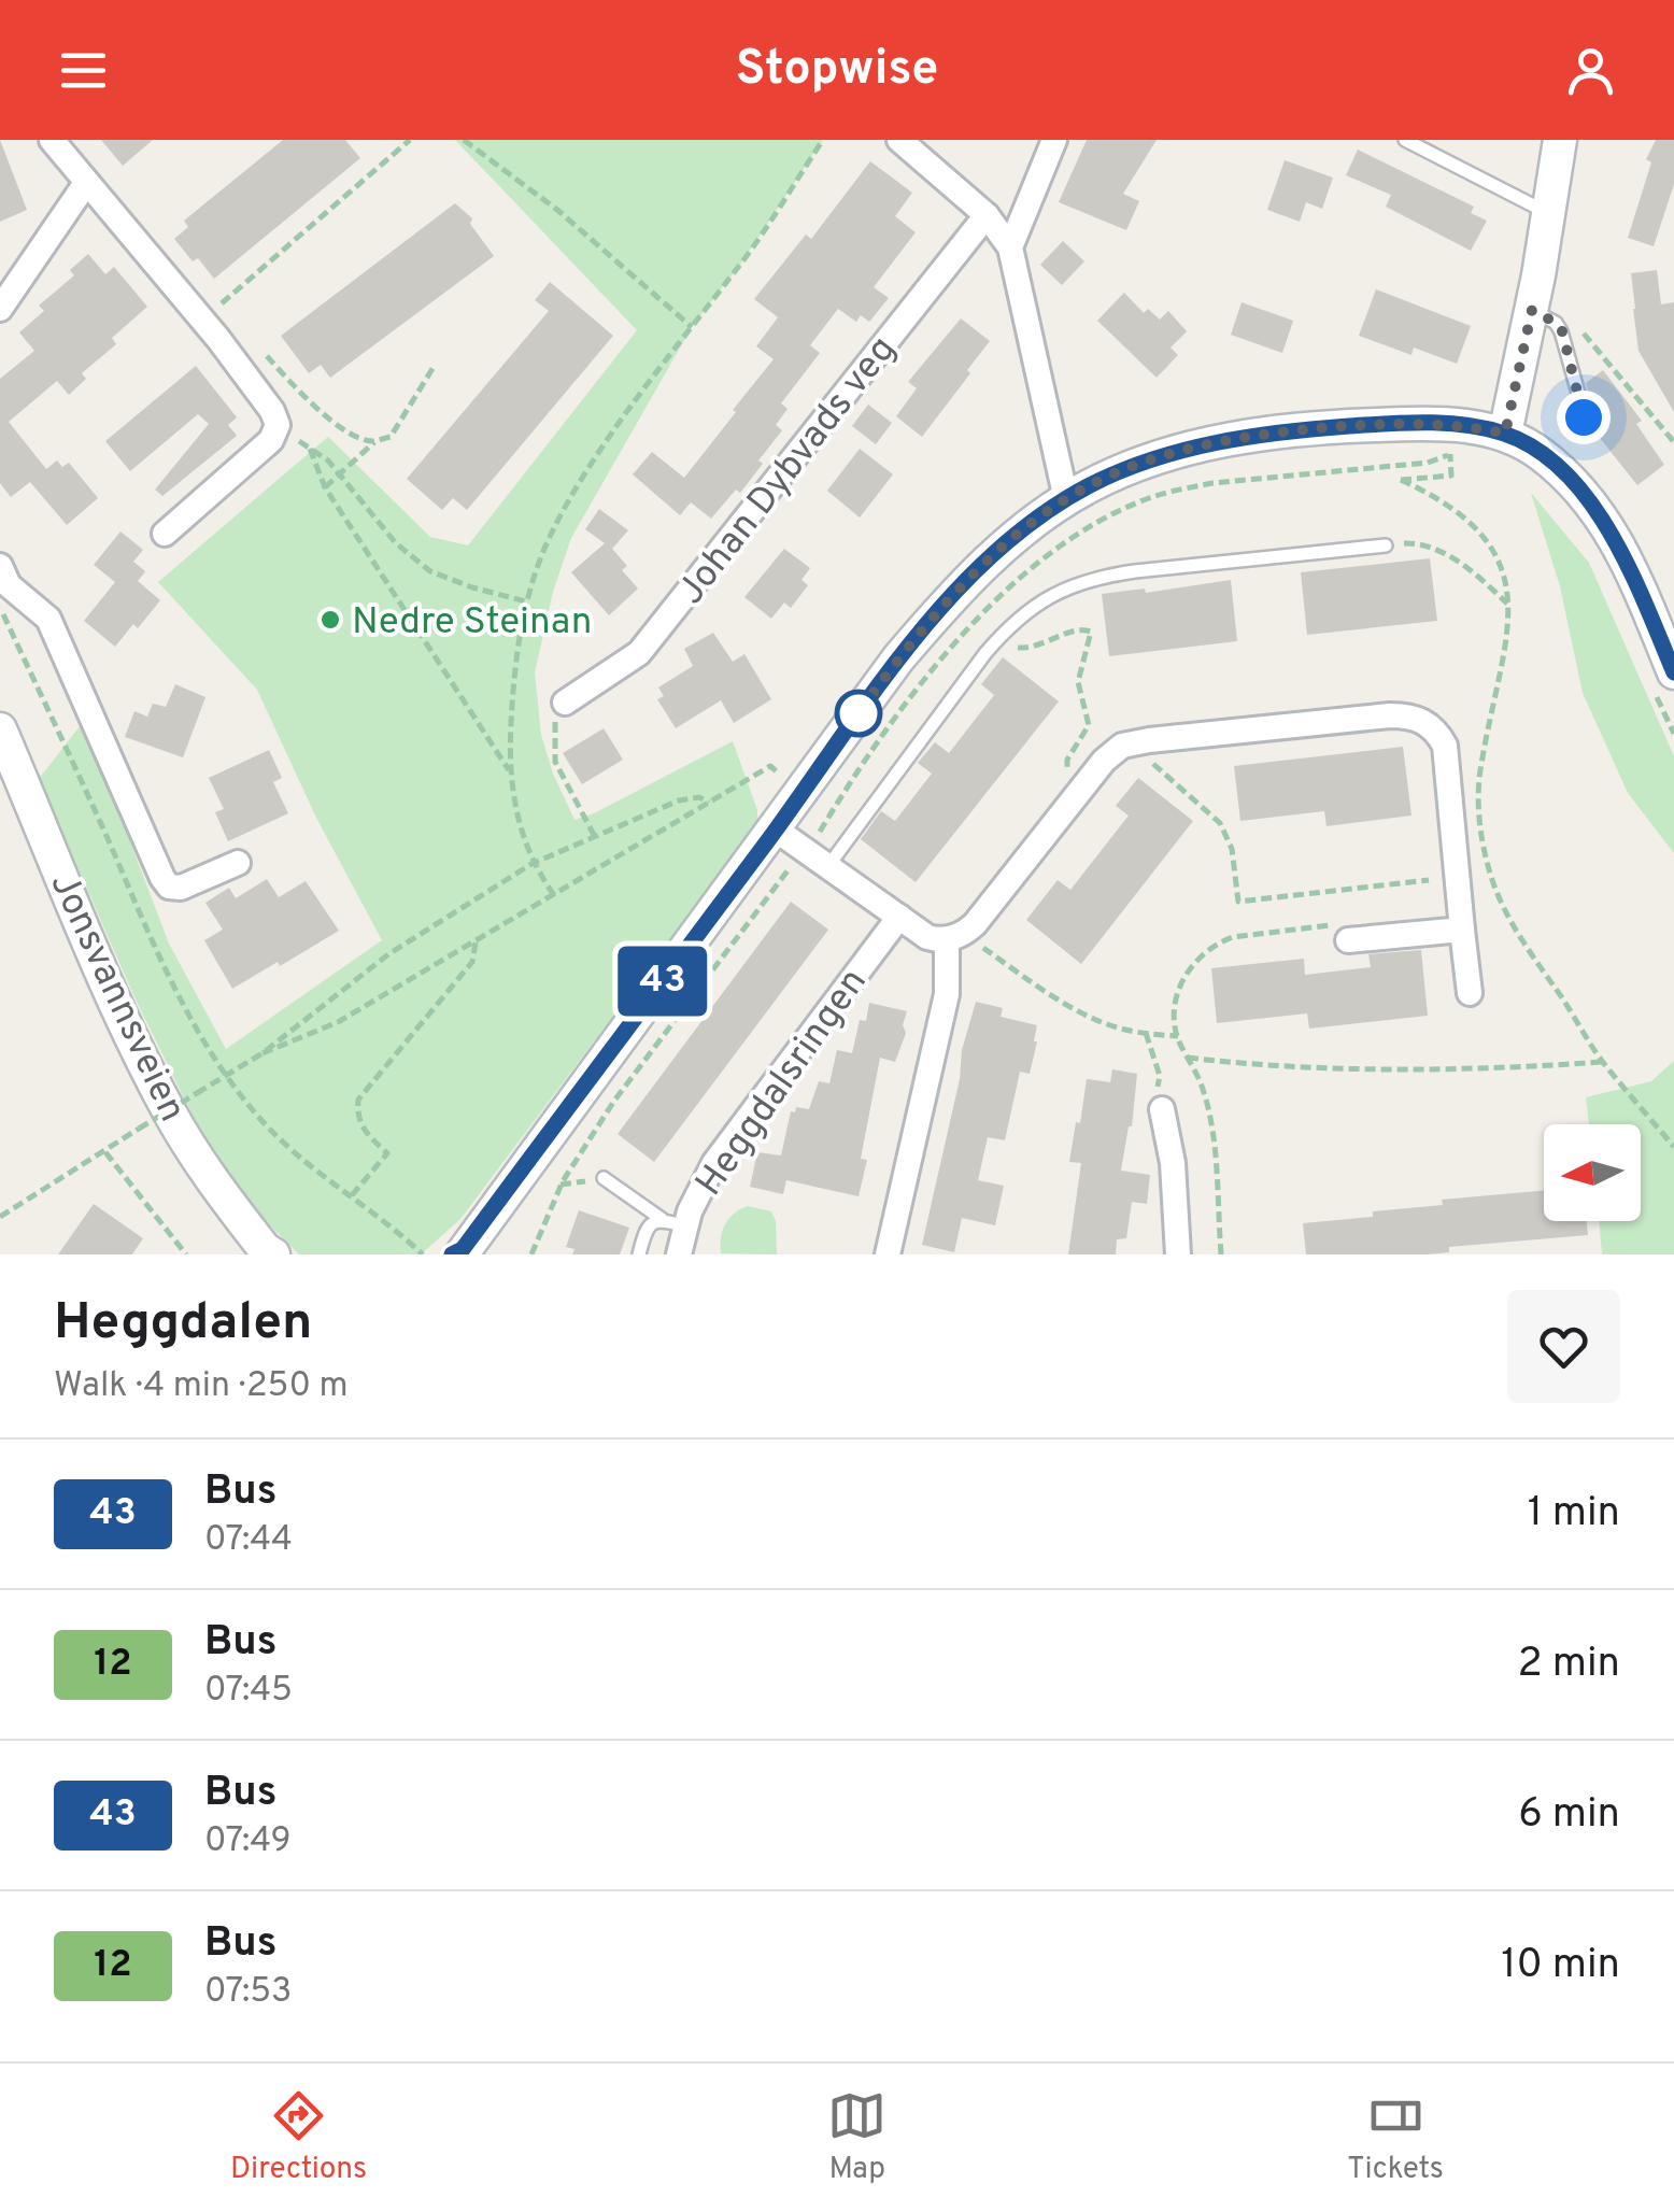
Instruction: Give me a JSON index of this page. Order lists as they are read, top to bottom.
{
  "streets": {
    "main road": ["Jonsvannsveien"],
    "street": ["Johan Dybvads veg", "Heggdalsringen"]
  },
  "places": ["Nedre Steinan"],
  "lines": ["bus line 43"],
  "north": "left",
  "page": {
    "header": "Stopwise",
    "on_map": "43",
    "heading": ["Heggdalen", "Walk · 4 min · 250 m"],
    "list": [
      {
        "mark": "43",
        "name": "Bus",
        "note": "07:44",
        "value": "1 min"
      },
      {
        "mark": "12",
        "name": "Bus",
        "note": "07:45",
        "value": "2 min"
      },
      {
        "mark": "43",
        "name": "Bus",
        "note": "07:49",
        "value": "6 min"
      },
      {
        "mark": "12",
        "name": "Bus",
        "note": "07:53",
        "value": "10 min"
      }
    ],
    "tabs": ["Directions", "Map", "Tickets"]
  }
}
